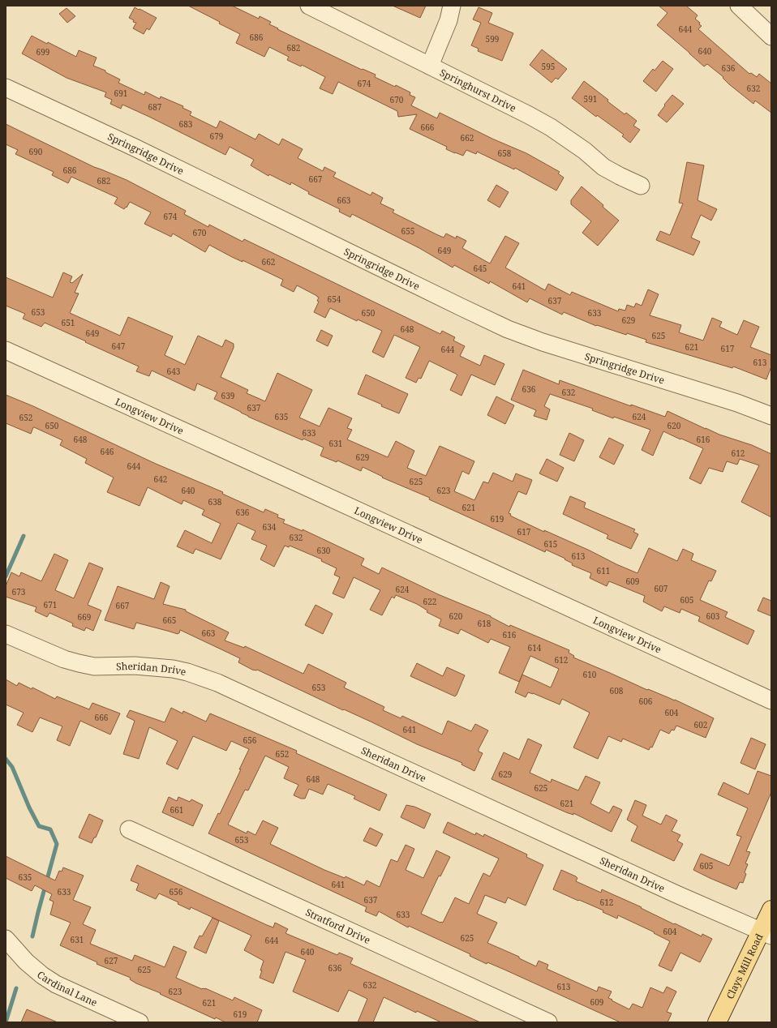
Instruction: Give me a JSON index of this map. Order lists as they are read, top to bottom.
{
  "streets": {
    "main road": ["Clays Mill Road"],
    "street": [
      "Springhurst Drive",
      "Springridge Drive",
      "Longview Drive",
      "Sheridan Drive",
      "Stratford Drive",
      "Cardinal Lane"
    ]
  },
  "crossings": [
    ["Sheridan Drive", "Clays Mill Road"]
  ],
  "house_numbers": [
    "644",
    "686",
    "599",
    "682",
    "640",
    "699",
    "595",
    "636",
    "674",
    "632",
    "691",
    "591",
    "670",
    "687",
    "683",
    "666",
    "679",
    "662",
    "690",
    "658",
    "686",
    "667",
    "682",
    "663",
    "674",
    "655",
    "670",
    "649",
    "662",
    "645",
    "641",
    "654",
    "637",
    "653",
    "650",
    "633",
    "629",
    "651",
    "648",
    "649",
    "625",
    "647",
    "621",
    "617",
    "644",
    "613",
    "643",
    "636",
    "632",
    "639",
    "637",
    "635",
    "624",
    "652",
    "650",
    "620",
    "633",
    "648",
    "616",
    "631",
    "646",
    "612",
    "629",
    "644",
    "642",
    "625",
    "640",
    "623",
    "638",
    "621",
    "636",
    "619",
    "634",
    "617",
    "632",
    "615",
    "630",
    "613",
    "611",
    "609",
    "607",
    "624",
    "673",
    "605",
    "622",
    "671",
    "667",
    "620",
    "603",
    "669",
    "665",
    "618",
    "663",
    "616",
    "614",
    "612",
    "610",
    "653",
    "608",
    "606",
    "604",
    "666",
    "602",
    "641",
    "656",
    "652",
    "629",
    "648",
    "625",
    "621",
    "661",
    "653",
    "605",
    "635",
    "641",
    "633",
    "656",
    "637",
    "612",
    "633",
    "604",
    "625",
    "631",
    "644",
    "640",
    "627",
    "636",
    "625",
    "632",
    "613",
    "623",
    "609",
    "621",
    "619"
  ]
}
